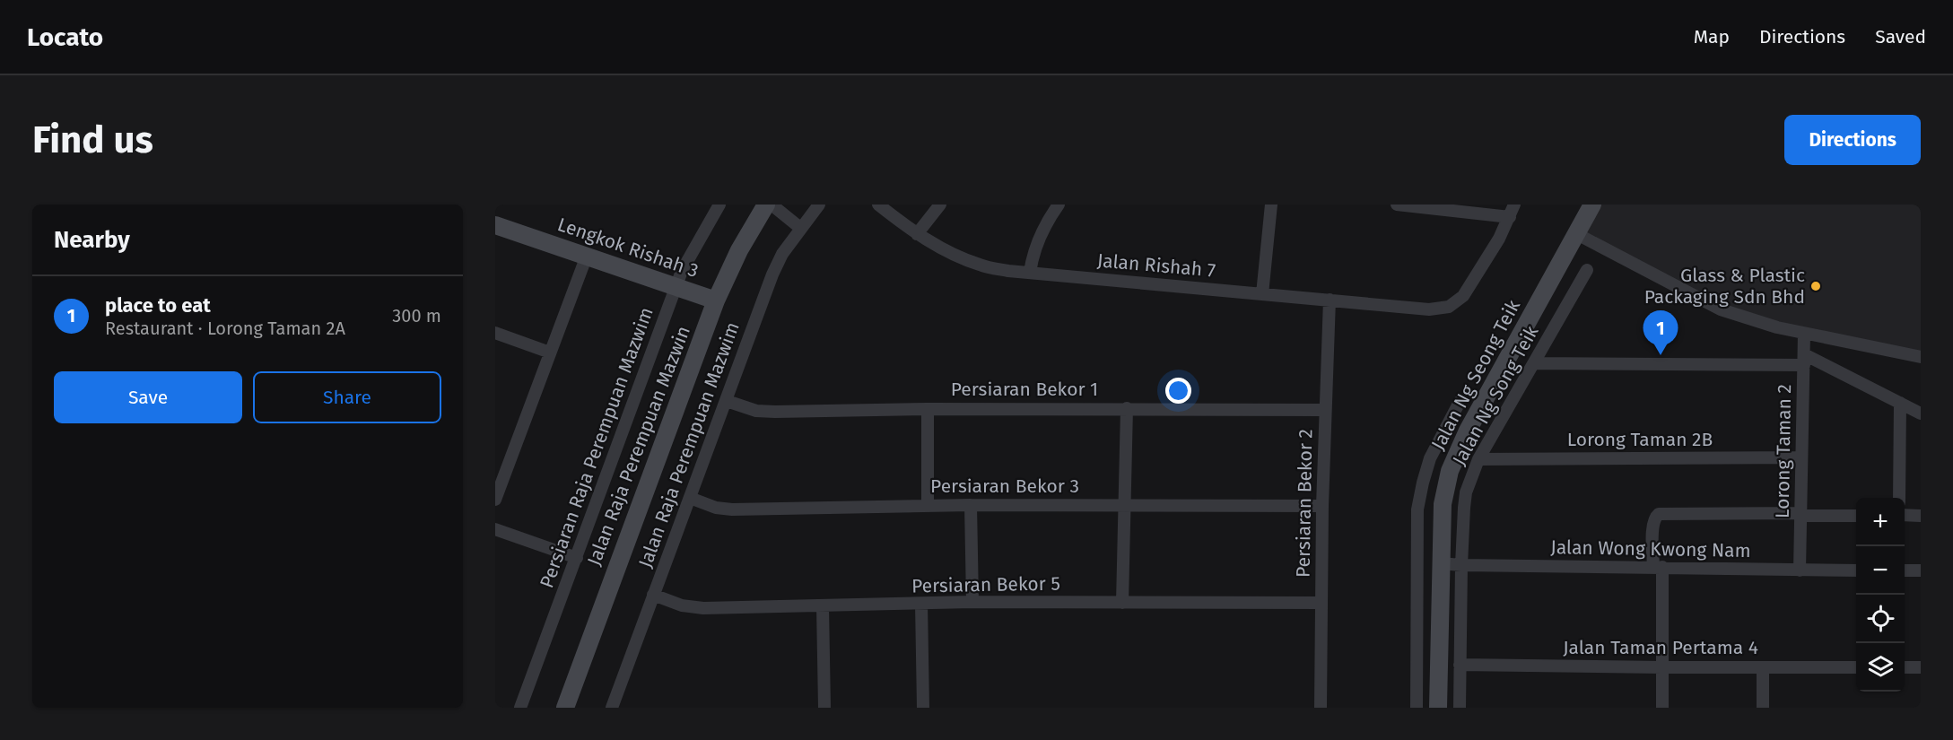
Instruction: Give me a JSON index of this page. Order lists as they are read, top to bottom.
{
  "streets": {
    "main road": ["Lengkok Rishah 3", "Jalan Ng Seong Teik", "Jalan Raja Perempuan Mazwin"],
    "street": [
      "Jalan Rishah 7",
      "Persiaran Bekor 1",
      "Jalan Ng Song Teik",
      "Lorong Taman 2B",
      "Jalan Raja Perempuan Mazwim",
      "Persiaran Raja Perempuan Mazwim",
      "Lorong Taman 2",
      "Persiaran Bekor 3",
      "Persiaran Bekor 2",
      "Jalan Wong Kwong Nam",
      "Persiaran Bekor 5",
      "Jalan Taman Pertama 4"
    ]
  },
  "crossings": [
    ["Lengkok Rishah 3", "Jalan Raja Perempuan Mazwin"],
    ["Lengkok Rishah 3", "Persiaran Raja Perempuan Mazwim"],
    ["Jalan Rishah 7", "Persiaran Bekor 2"],
    ["Jalan Ng Seong Teik", "Jalan Wong Kwong Nam"],
    ["Persiaran Bekor 1", "Jalan Raja Perempuan Mazwim"],
    ["Persiaran Bekor 1", "Persiaran Bekor 2"],
    ["Jalan Ng Song Teik", "Lorong Taman 2B"],
    ["Jalan Ng Song Teik", "Jalan Wong Kwong Nam"],
    ["Jalan Ng Song Teik", "Jalan Taman Pertama 4"],
    ["Lorong Taman 2B", "Lorong Taman 2"],
    ["Jalan Raja Perempuan Mazwim", "Persiaran Bekor 3"],
    ["Jalan Raja Perempuan Mazwim", "Persiaran Bekor 5"],
    ["Lorong Taman 2", "Jalan Wong Kwong Nam"],
    ["Persiaran Bekor 3", "Persiaran Bekor 2"],
    ["Persiaran Bekor 2", "Persiaran Bekor 5"]
  ],
  "places": ["Glass & Plastic Packaging Sdn Bhd"],
  "page": {
    "header": "Locato",
    "nav": ["Map", "Directions", "Saved"],
    "buttons": [
      "Directions",
      ["Save", "Share"]
    ],
    "title": "Find us",
    "heading": "Nearby",
    "list": [
      {
        "mark": "1",
        "name": "place to eat",
        "note": "Restaurant · Lorong Taman 2A",
        "value": "300 m"
      }
    ],
    "pins": "1",
    "map_buttons": ["+", "−"]
  }
}
